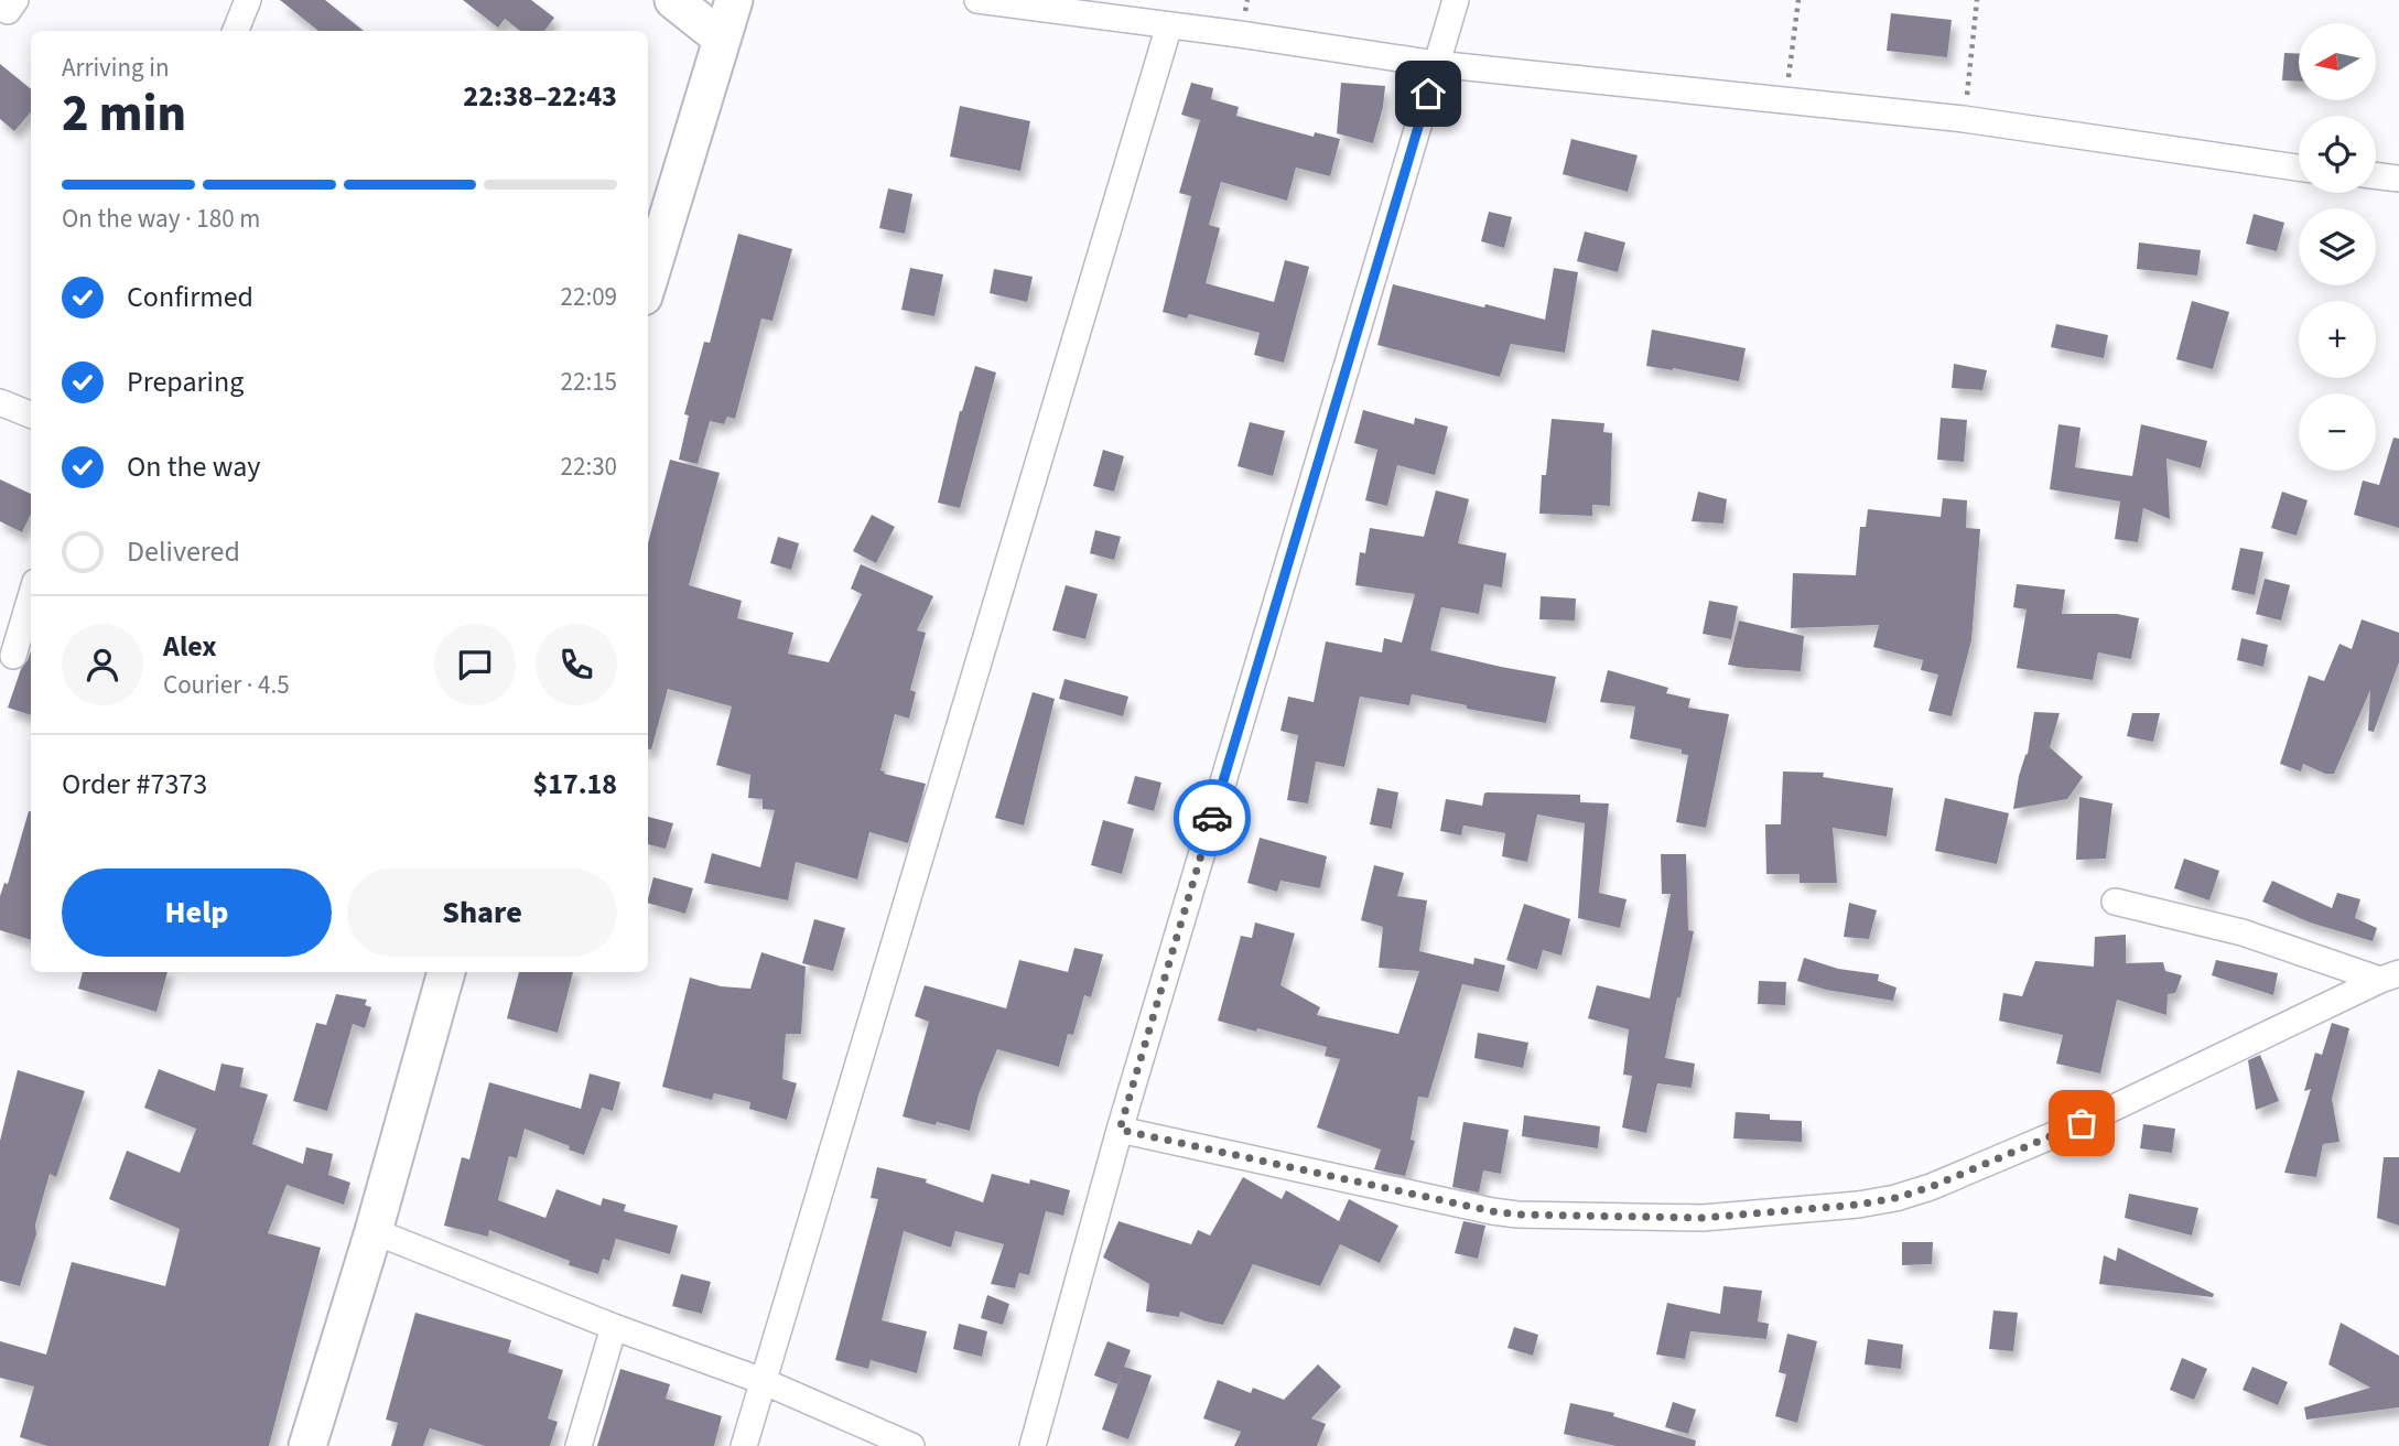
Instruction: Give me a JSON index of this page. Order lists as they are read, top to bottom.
{
  "north": "left",
  "page": {
    "map_buttons": ["+", "−"],
    "heading": ["2 min", "Arriving in", "22:38–22:43"],
    "panel": [
      "Alex",
      "Courier · 4.5",
      "Order #7373",
      "$17.18"
    ],
    "bar": "On the way · 180 m",
    "list": [
      ["Confirmed", "22:09"],
      ["Preparing", "22:15"],
      ["On the way", "22:30"],
      "Delivered"
    ],
    "buttons": ["Help", "Share"]
  }
}
